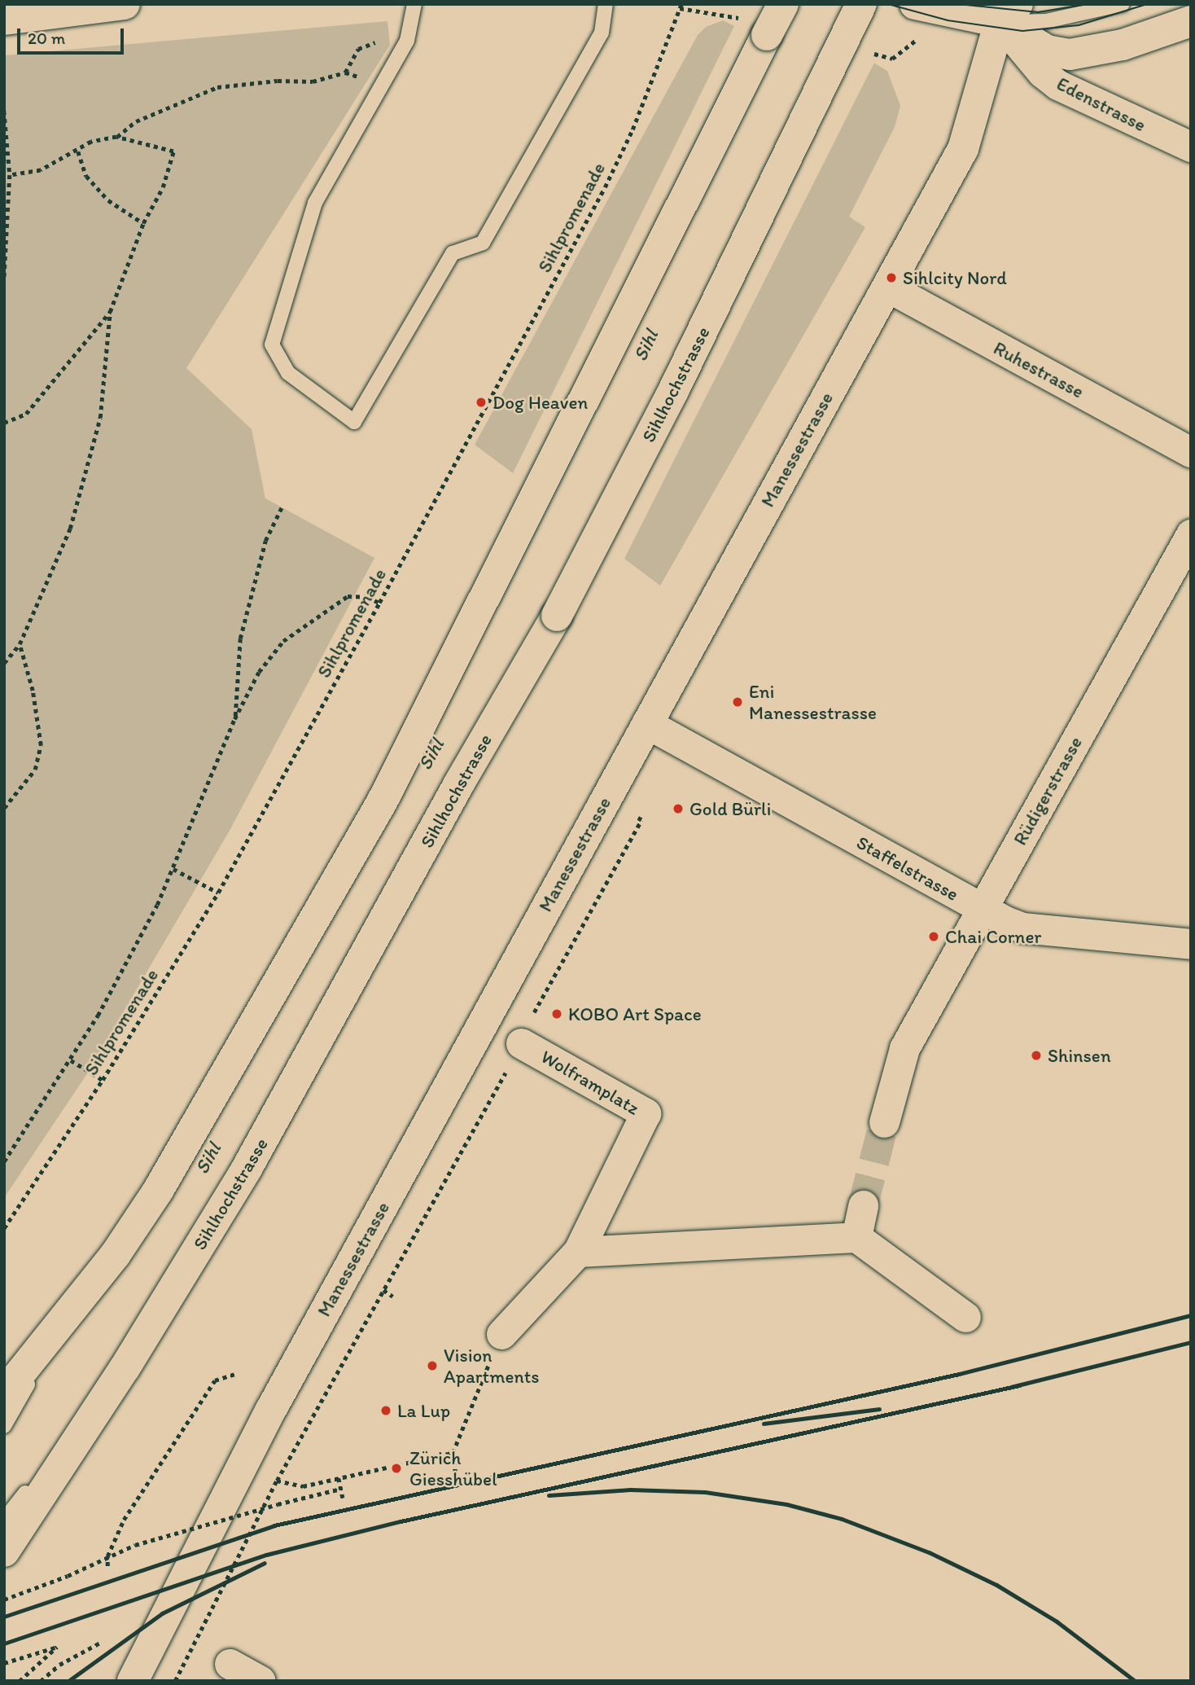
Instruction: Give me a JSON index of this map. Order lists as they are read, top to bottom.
{
  "streets": {
    "main road": ["Sihlhochstrasse", "Manessestrasse"],
    "street": [
      "Edenstrasse",
      "Ruhestrasse",
      "Rüdigerstrasse",
      "Staffelstrasse",
      "Wolframplatz"
    ],
    "path": ["Sihlpromenade"]
  },
  "crossings": [
    ["Edenstrasse", "Manessestrasse"],
    ["Ruhestrasse", "Manessestrasse"],
    ["Manessestrasse", "Staffelstrasse"],
    ["Rüdigerstrasse", "Staffelstrasse"]
  ],
  "water": ["Sihl"],
  "places": [
    "Sihlcity Nord",
    "Dog Heaven",
    "Eni Manessestrasse",
    "Gold Bürli",
    "Chai Corner",
    "KOBO Art Space",
    "Shinsen",
    "Vision Apartments",
    "La Lup",
    "Zürich Giesshübel"
  ],
  "scale_bar": "20 m"
}
